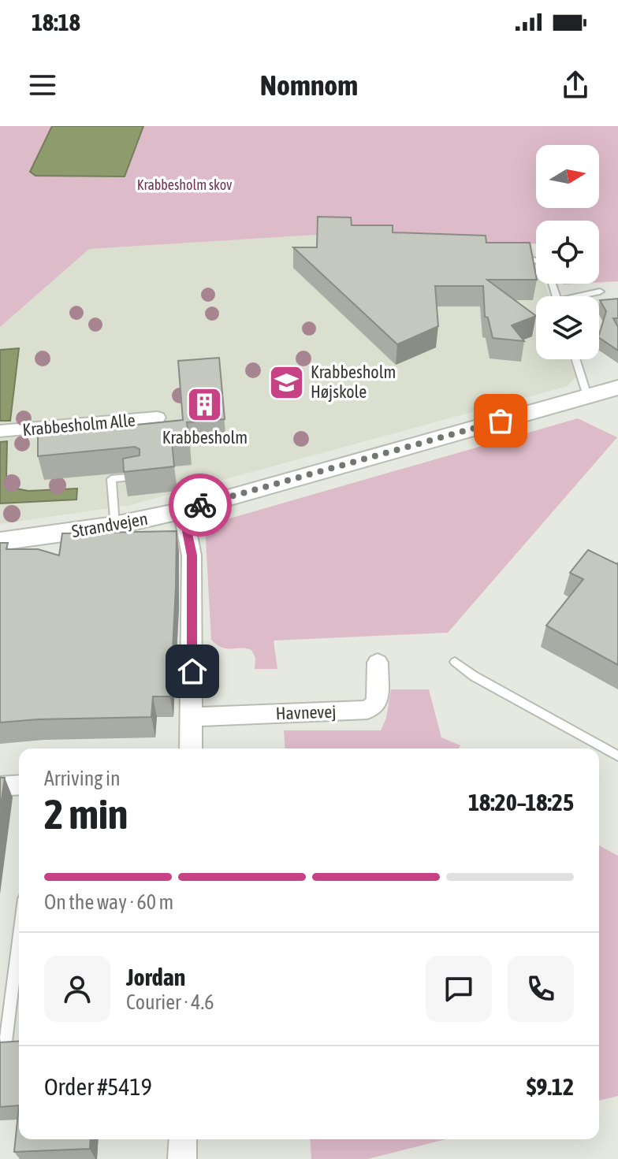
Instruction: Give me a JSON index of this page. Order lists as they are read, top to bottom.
{
  "streets": {
    "street": ["Krabbesholm Alle", "Strandvejen", "Havnevej"]
  },
  "parks": ["Krabbesholm skov"],
  "places": {
    "school or university": ["Krabbesholm Højskole"],
    "building": ["Krabbesholm"]
  },
  "north": "right",
  "page": {
    "status": "18:18",
    "header": "Nomnom",
    "heading": ["2 min", "Arriving in", "18:20–18:25"],
    "panel": [
      "Jordan",
      "Courier · 4.6",
      "Order #5419",
      "$9.12"
    ],
    "bar": "On the way · 60 m"
  }
}
